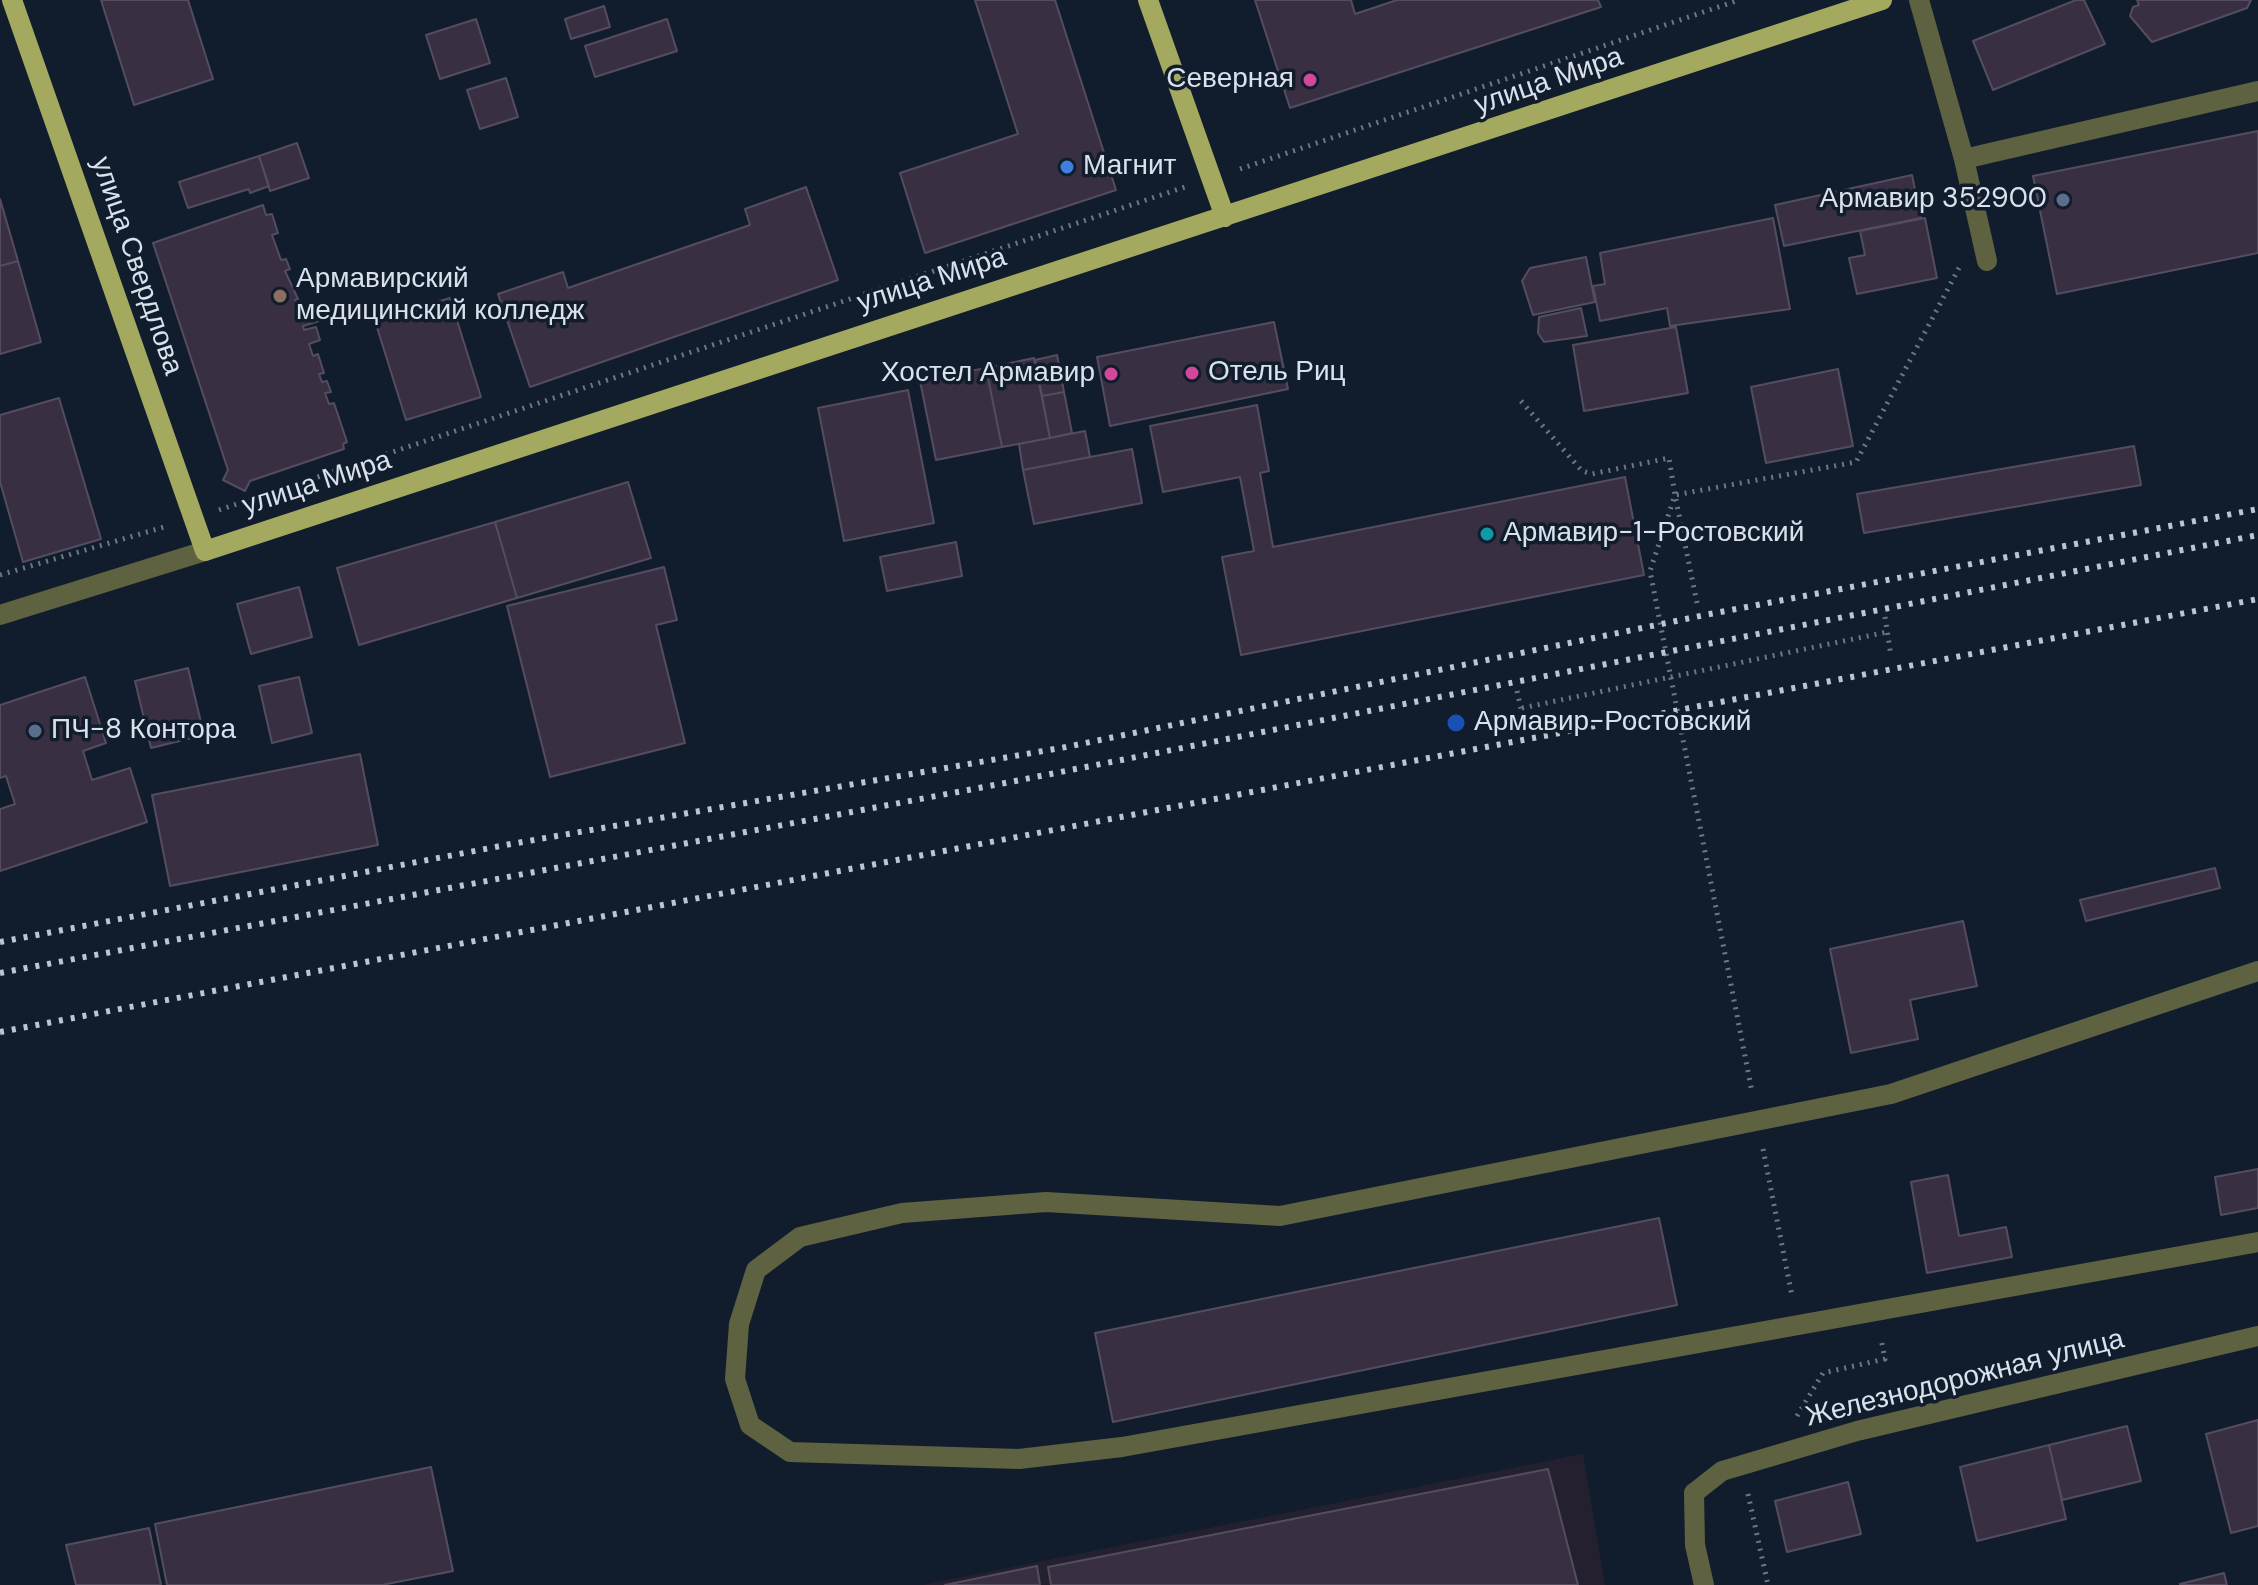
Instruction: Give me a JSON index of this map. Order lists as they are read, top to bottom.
{
  "streets": {
    "main road": ["улица Мира", "улица Свердлова"],
    "street": ["Железнодорожная улица"]
  },
  "crossings": [
    ["улица Мира", "улица Свердлова"]
  ],
  "places": [
    "Северная",
    "Магнит",
    "Армавир 352900",
    "Армавирский медицинский колледж",
    "Отель Риц",
    "Хостел Армавир",
    "Армавир-1-Ростовский",
    "Армавир-Ростовский",
    "ПЧ-8 Контора"
  ]
}
